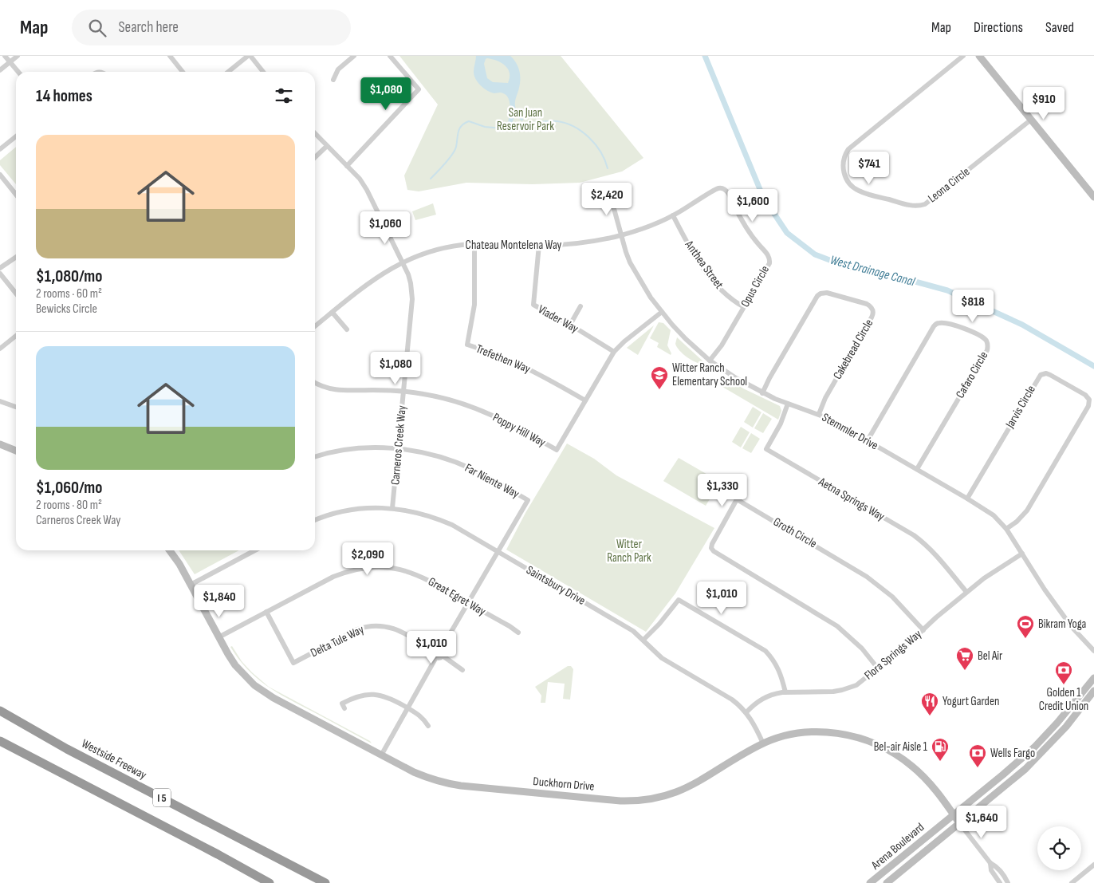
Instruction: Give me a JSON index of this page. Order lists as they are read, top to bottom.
{
  "streets": {
    "highway": ["Westside Freeway", "I 5"],
    "street": [
      "Leona Circle",
      "Chateau Montelena Way",
      "Anthea Street",
      "Opus Circle",
      "Viader Way",
      "Cakebread Circle",
      "Trefethen Way",
      "Cafaro Circle",
      "Jarvis Circle",
      "Poppy Hill Way",
      "Stemmler Drive",
      "Carneros Creek Way",
      "Far Niente Way",
      "Aetna Springs Way",
      "Groth Circle",
      "Saintsbury Drive",
      "Great Egret Way",
      "Delta Tule Way",
      "Flora Springs Way",
      "Duckhorn Drive",
      "Arena Boulevard"
    ]
  },
  "crossings": [
    ["Chateau Montelena Way", "Opus Circle"],
    ["Chateau Montelena Way", "Viader Way"],
    ["Chateau Montelena Way", "Trefethen Way"],
    ["Chateau Montelena Way", "Stemmler Drive"],
    ["Chateau Montelena Way", "Carneros Creek Way"],
    ["Anthea Street", "Opus Circle"],
    ["Opus Circle", "Stemmler Drive"],
    ["Viader Way", "Poppy Hill Way"],
    ["Cakebread Circle", "Stemmler Drive"],
    ["Trefethen Way", "Poppy Hill Way"],
    ["Cafaro Circle", "Stemmler Drive"],
    ["Jarvis Circle", "Stemmler Drive"],
    ["Poppy Hill Way", "Stemmler Drive"],
    ["Poppy Hill Way", "Carneros Creek Way"],
    ["Stemmler Drive", "Aetna Springs Way"],
    ["Stemmler Drive", "Flora Springs Way"],
    ["Carneros Creek Way", "Far Niente Way"],
    ["Carneros Creek Way", "Saintsbury Drive"],
    ["Far Niente Way", "Saintsbury Drive"],
    ["Far Niente Way", "Great Egret Way"],
    ["Far Niente Way", "Delta Tule Way"],
    ["Aetna Springs Way", "Flora Springs Way"],
    ["Groth Circle", "Flora Springs Way"],
    ["Saintsbury Drive", "Flora Springs Way"],
    ["Saintsbury Drive", "Duckhorn Drive"],
    ["Great Egret Way", "Delta Tule Way"],
    ["Great Egret Way", "Duckhorn Drive"],
    ["Duckhorn Drive", "Arena Boulevard"]
  ],
  "water": ["West Drainage Canal"],
  "parks": ["San Juan Reservoir Park", "Witter Ranch Park"],
  "places": {
    "school or university": ["Witter Ranch Elementary School"],
    "sports": ["Bikram Yoga"],
    "supermarket": ["Bel Air"],
    "bank": ["Golden 1 Credit Union", "Wells Fargo"],
    "restaurant": ["Yogurt Garden"],
    "fuel station": ["Bel-air Aisle 1"]
  },
  "page": {
    "header": "Map",
    "search": "Search here",
    "nav": ["Map", "Directions", "Saved"],
    "heading": "14 homes",
    "price": [
      "$1,080",
      "$910",
      "$741",
      "$2,420",
      "$1,600",
      "$1,060",
      "$818",
      "$1,080",
      "$1,330",
      "$2,090",
      "$1,010",
      "$1,840",
      "$1,010",
      "$1,640"
    ],
    "list": [
      {
        "name": "$1,080/mo",
        "note": "2 rooms · 60 m² · Bewicks Circle"
      },
      {
        "name": "$1,060/mo",
        "note": "2 rooms · 80 m² · Carneros Creek Way"
      }
    ]
  }
}
